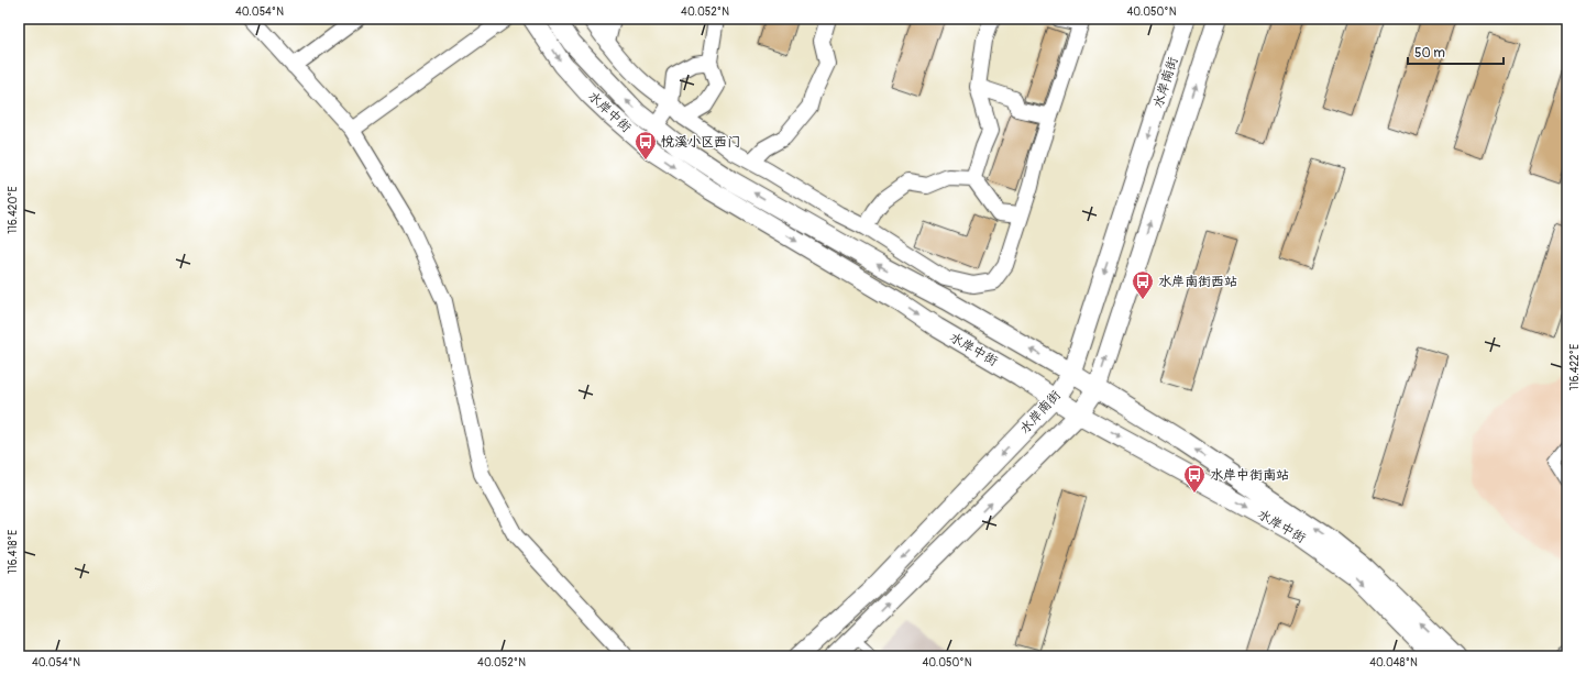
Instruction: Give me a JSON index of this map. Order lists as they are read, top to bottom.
{
  "streets": {
    "street": ["水岸南街", "水岸中街"]
  },
  "crossings": [
    ["水岸南街", "水岸中街"]
  ],
  "places": {
    "bus stop": ["悦溪小区西门", "水岸南街西站", "水岸中街南站"]
  },
  "scale_bar": "50 m",
  "coordinates": [
    "40.054°N",
    "40.052°N",
    "40.050°N",
    "116.420°E",
    "116.422°E",
    "116.418°E",
    "40.048°N"
  ]
}
